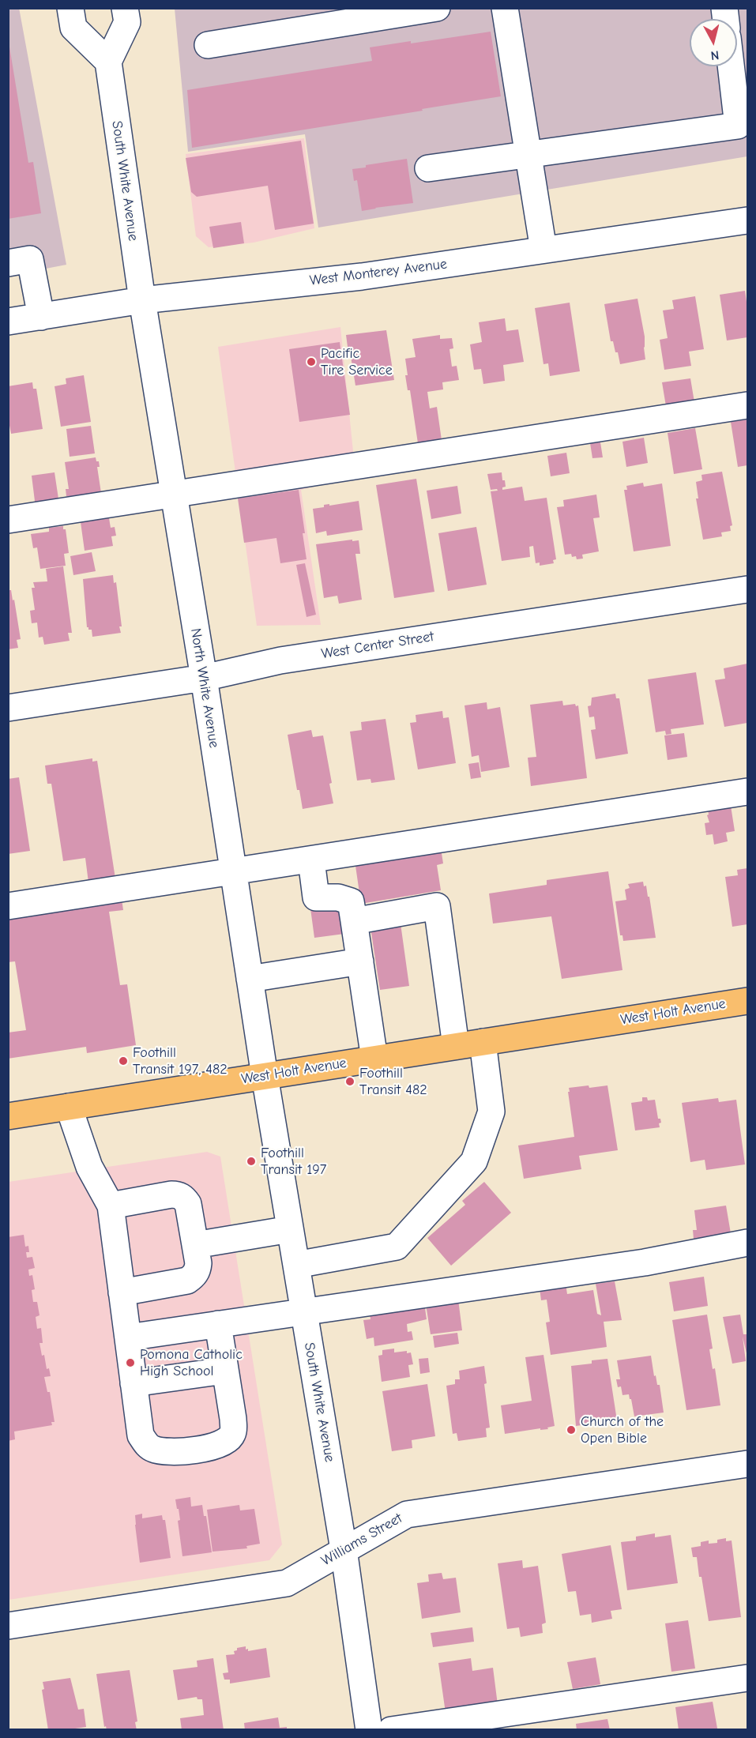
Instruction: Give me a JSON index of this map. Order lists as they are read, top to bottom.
{
  "streets": {
    "main road": ["West Holt Avenue"],
    "street": [
      "South White Avenue",
      "West Monterey Avenue",
      "West Center Street",
      "North White Avenue",
      "Williams Street"
    ]
  },
  "crossings": [
    ["South White Avenue", "West Monterey Avenue"],
    ["South White Avenue", "North White Avenue"],
    ["South White Avenue", "West Holt Avenue"],
    ["South White Avenue", "Williams Street"],
    ["West Monterey Avenue", "North White Avenue"],
    ["West Center Street", "North White Avenue"],
    ["North White Avenue", "West Holt Avenue"]
  ],
  "places": [
    "Pacific Tire Service",
    "Foothill Transit 197, 482",
    "Foothill Transit 482",
    "Foothill Transit 197",
    "Pomona Catholic High School",
    "Church of the Open Bible"
  ],
  "north": "bottom"
}
